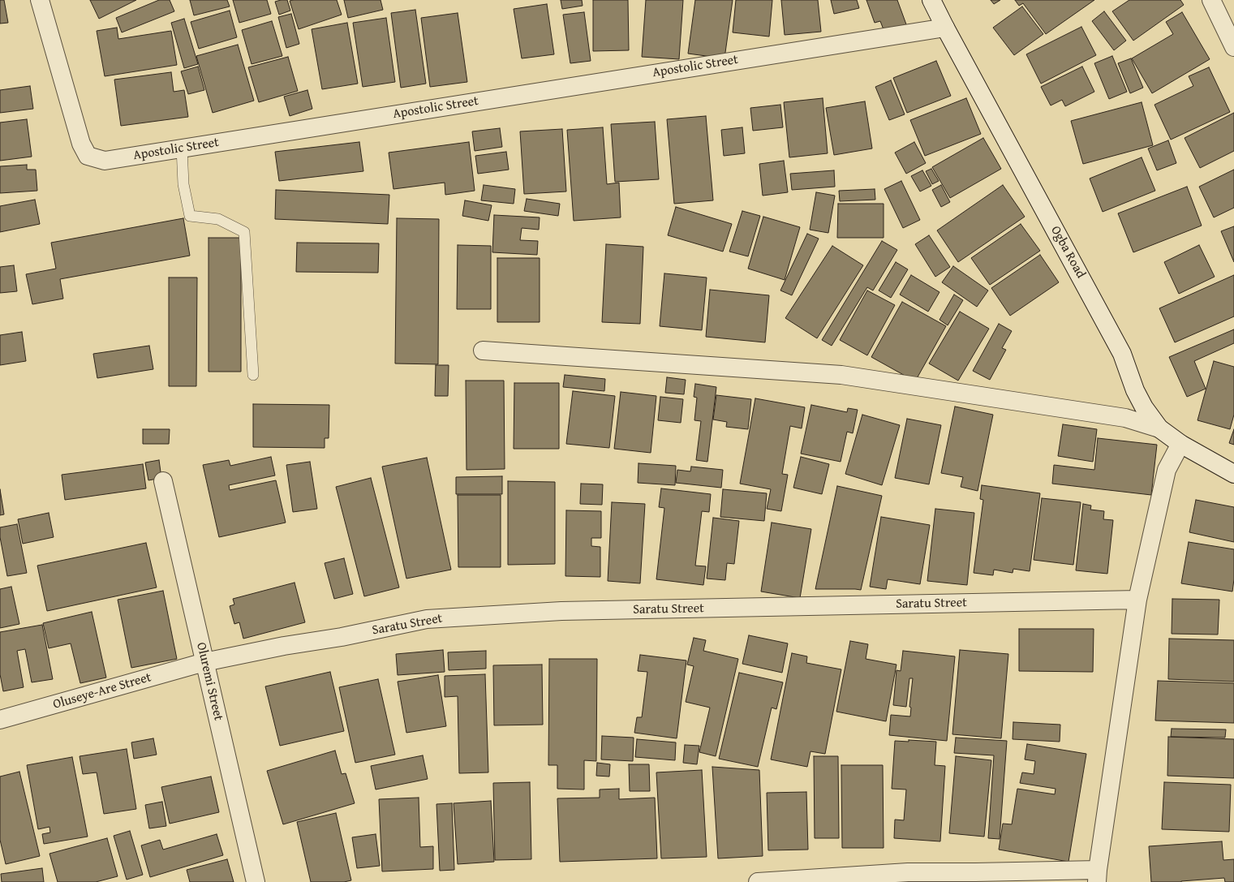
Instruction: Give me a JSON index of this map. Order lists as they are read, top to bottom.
{
  "streets": {
    "street": [
      "Apostolic Street",
      "Ogba Road",
      "Saratu Street",
      "Oluremi Street",
      "Oluseye-Are Street"
    ]
  },
  "crossings": [
    ["Apostolic Street", "Ogba Road"],
    ["Saratu Street", "Oluremi Street"],
    ["Saratu Street", "Oluseye-Are Street"],
    ["Oluremi Street", "Oluseye-Are Street"]
  ]
}
